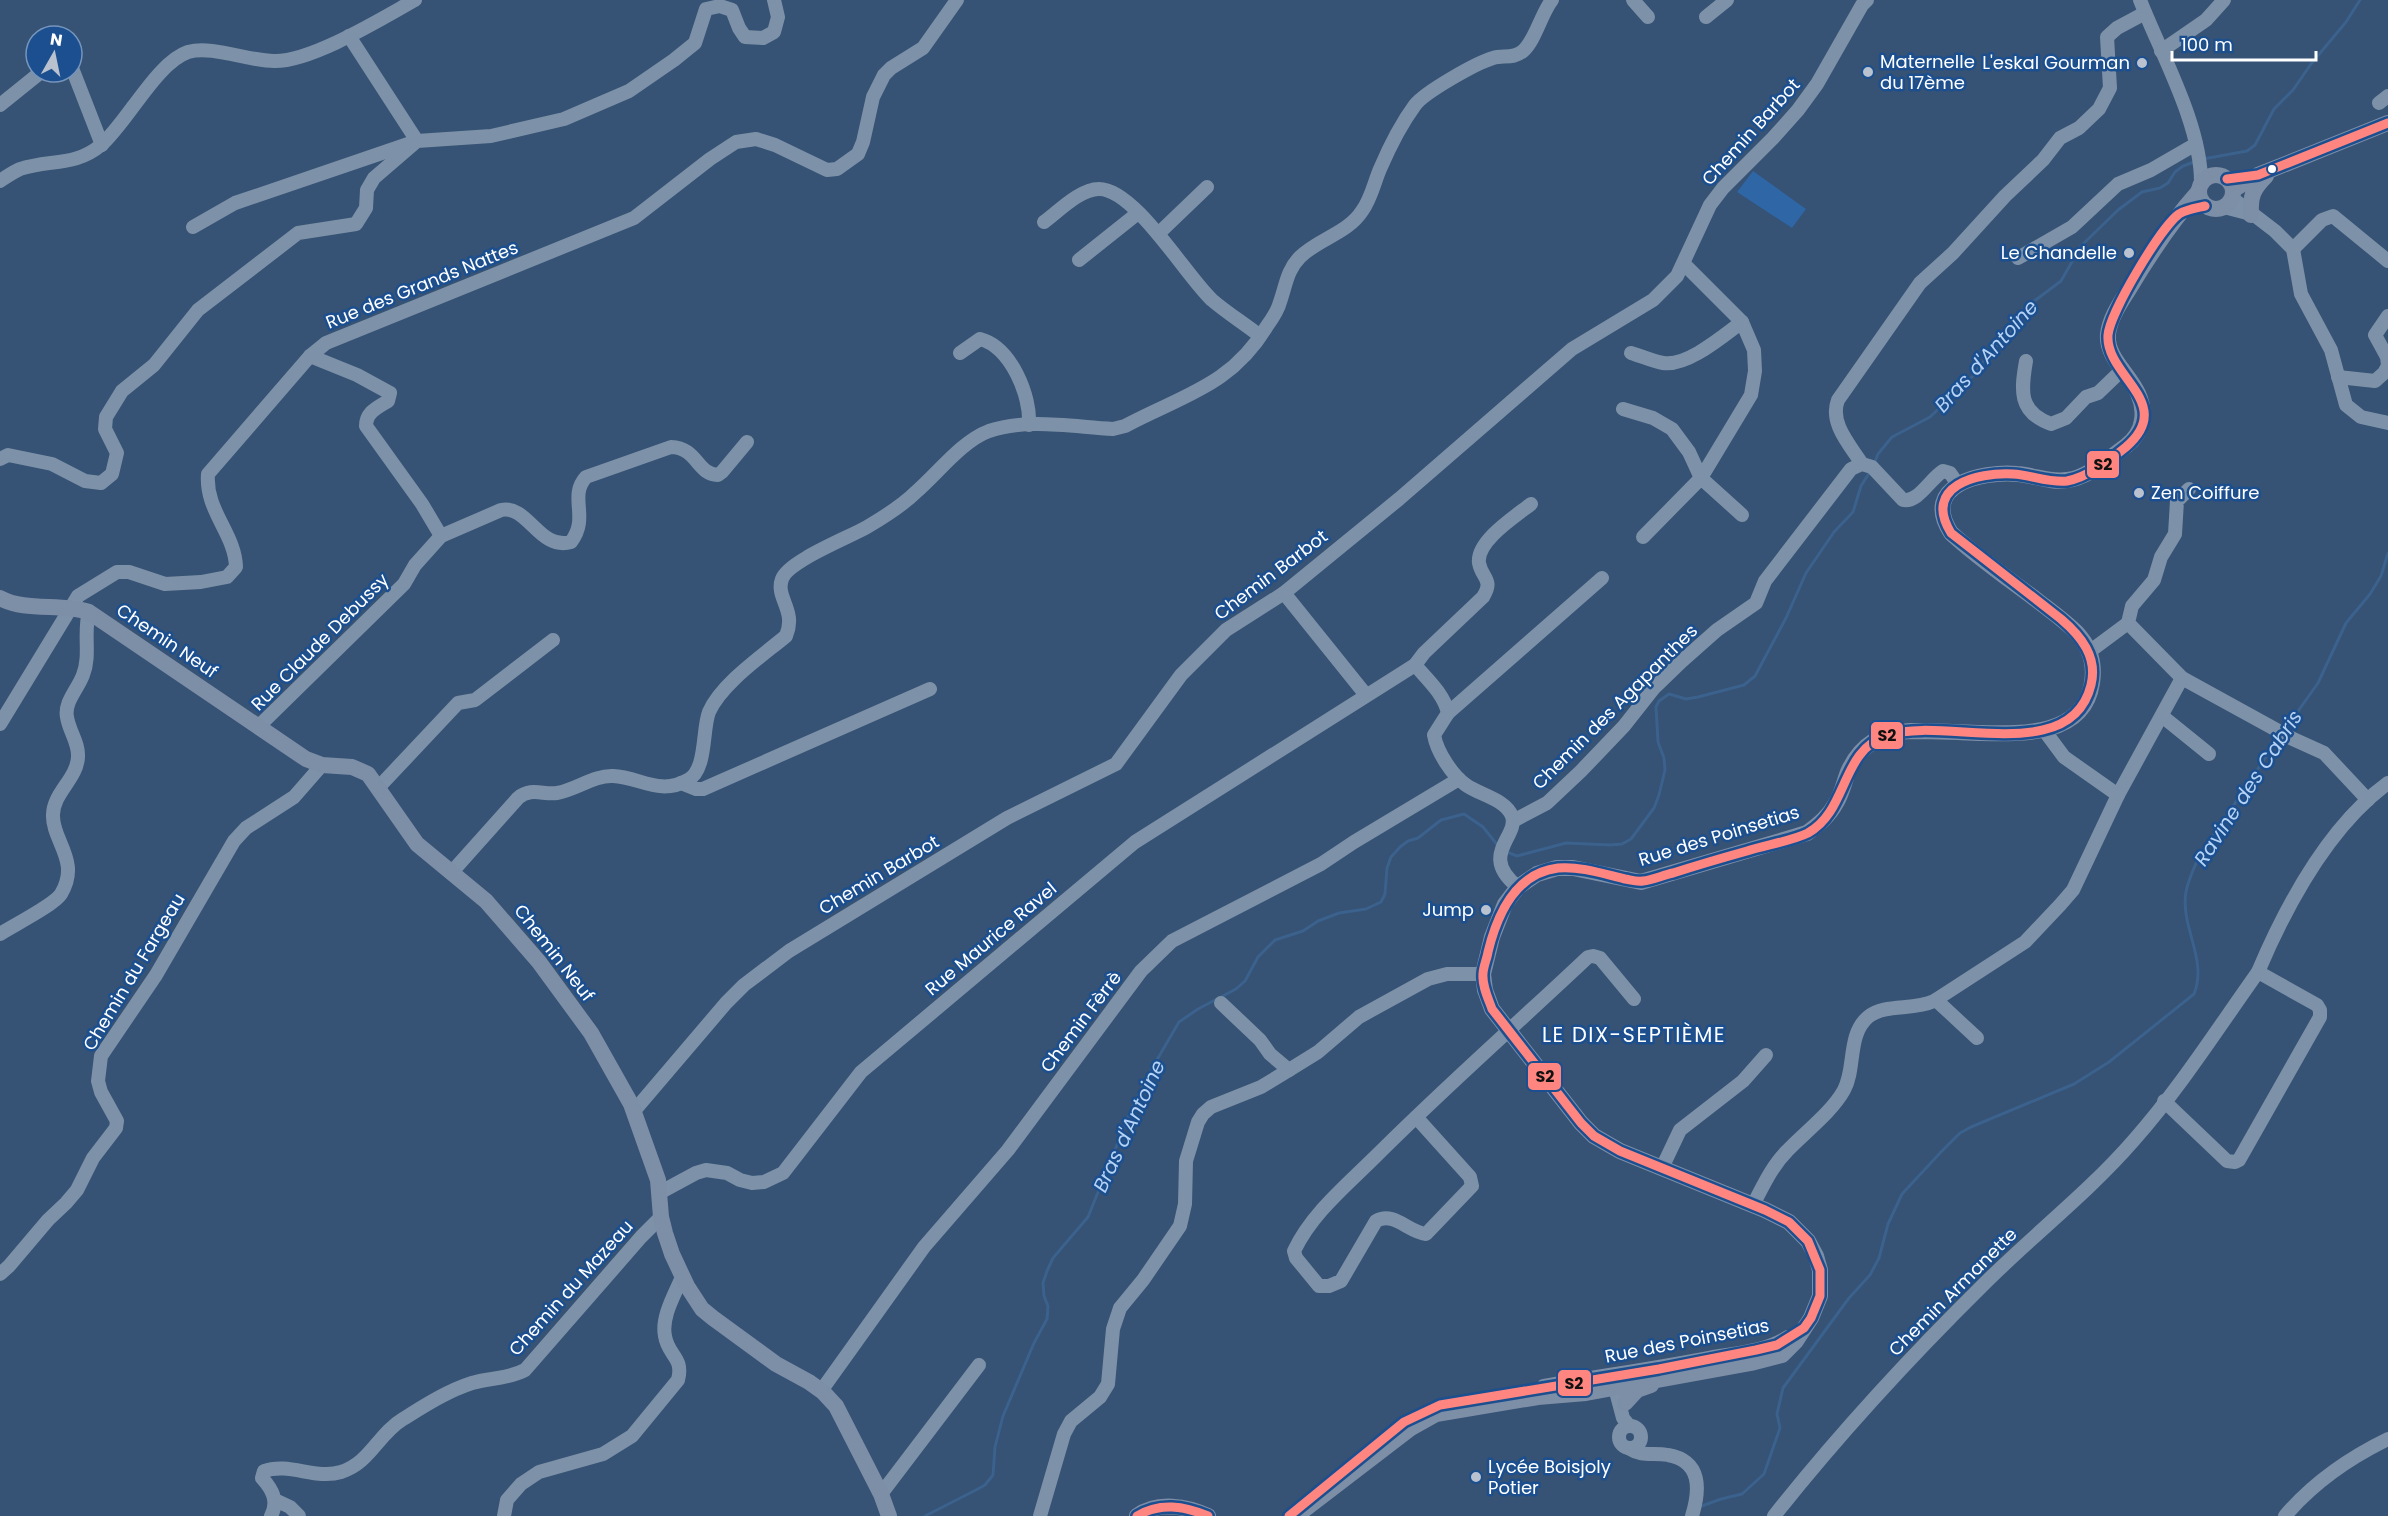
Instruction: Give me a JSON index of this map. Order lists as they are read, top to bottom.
{
  "streets": {
    "main road": ["Chemin Neuf", "Rue des Poinsetias"],
    "street": [
      "Chemin Barbot",
      "Rue des Grands Nattes",
      "Rue Claude Debussy",
      "Chemin des Agapanthes",
      "Rue Maurice Ravel",
      "Chemin du Fargeau",
      "Chemin Fèrrè",
      "Chemin du Mazeau",
      "Chemin Armanette"
    ]
  },
  "crossings": [
    ["Chemin Barbot", "Chemin Neuf"],
    ["Rue des Grands Nattes", "Chemin Neuf"],
    ["Chemin Neuf", "Rue Claude Debussy"],
    ["Chemin Neuf", "Rue Maurice Ravel"],
    ["Chemin Neuf", "Chemin du Fargeau"],
    ["Chemin Neuf", "Chemin Fèrrè"],
    ["Chemin Neuf", "Chemin du Mazeau"]
  ],
  "districts": ["LE DIX-SEPTIÈME"],
  "water": ["Bras d'Antoine", "Ravine des Cabris"],
  "places": [
    "L'eskal Gourman",
    "Maternelle du 17ème",
    "Le Chandelle",
    "Zen Coiffure",
    "Jump",
    "Lycée Boisjoly Potier"
  ],
  "lines": ["transit line S2"],
  "scale_bar": "100 m",
  "north": "top"
}
